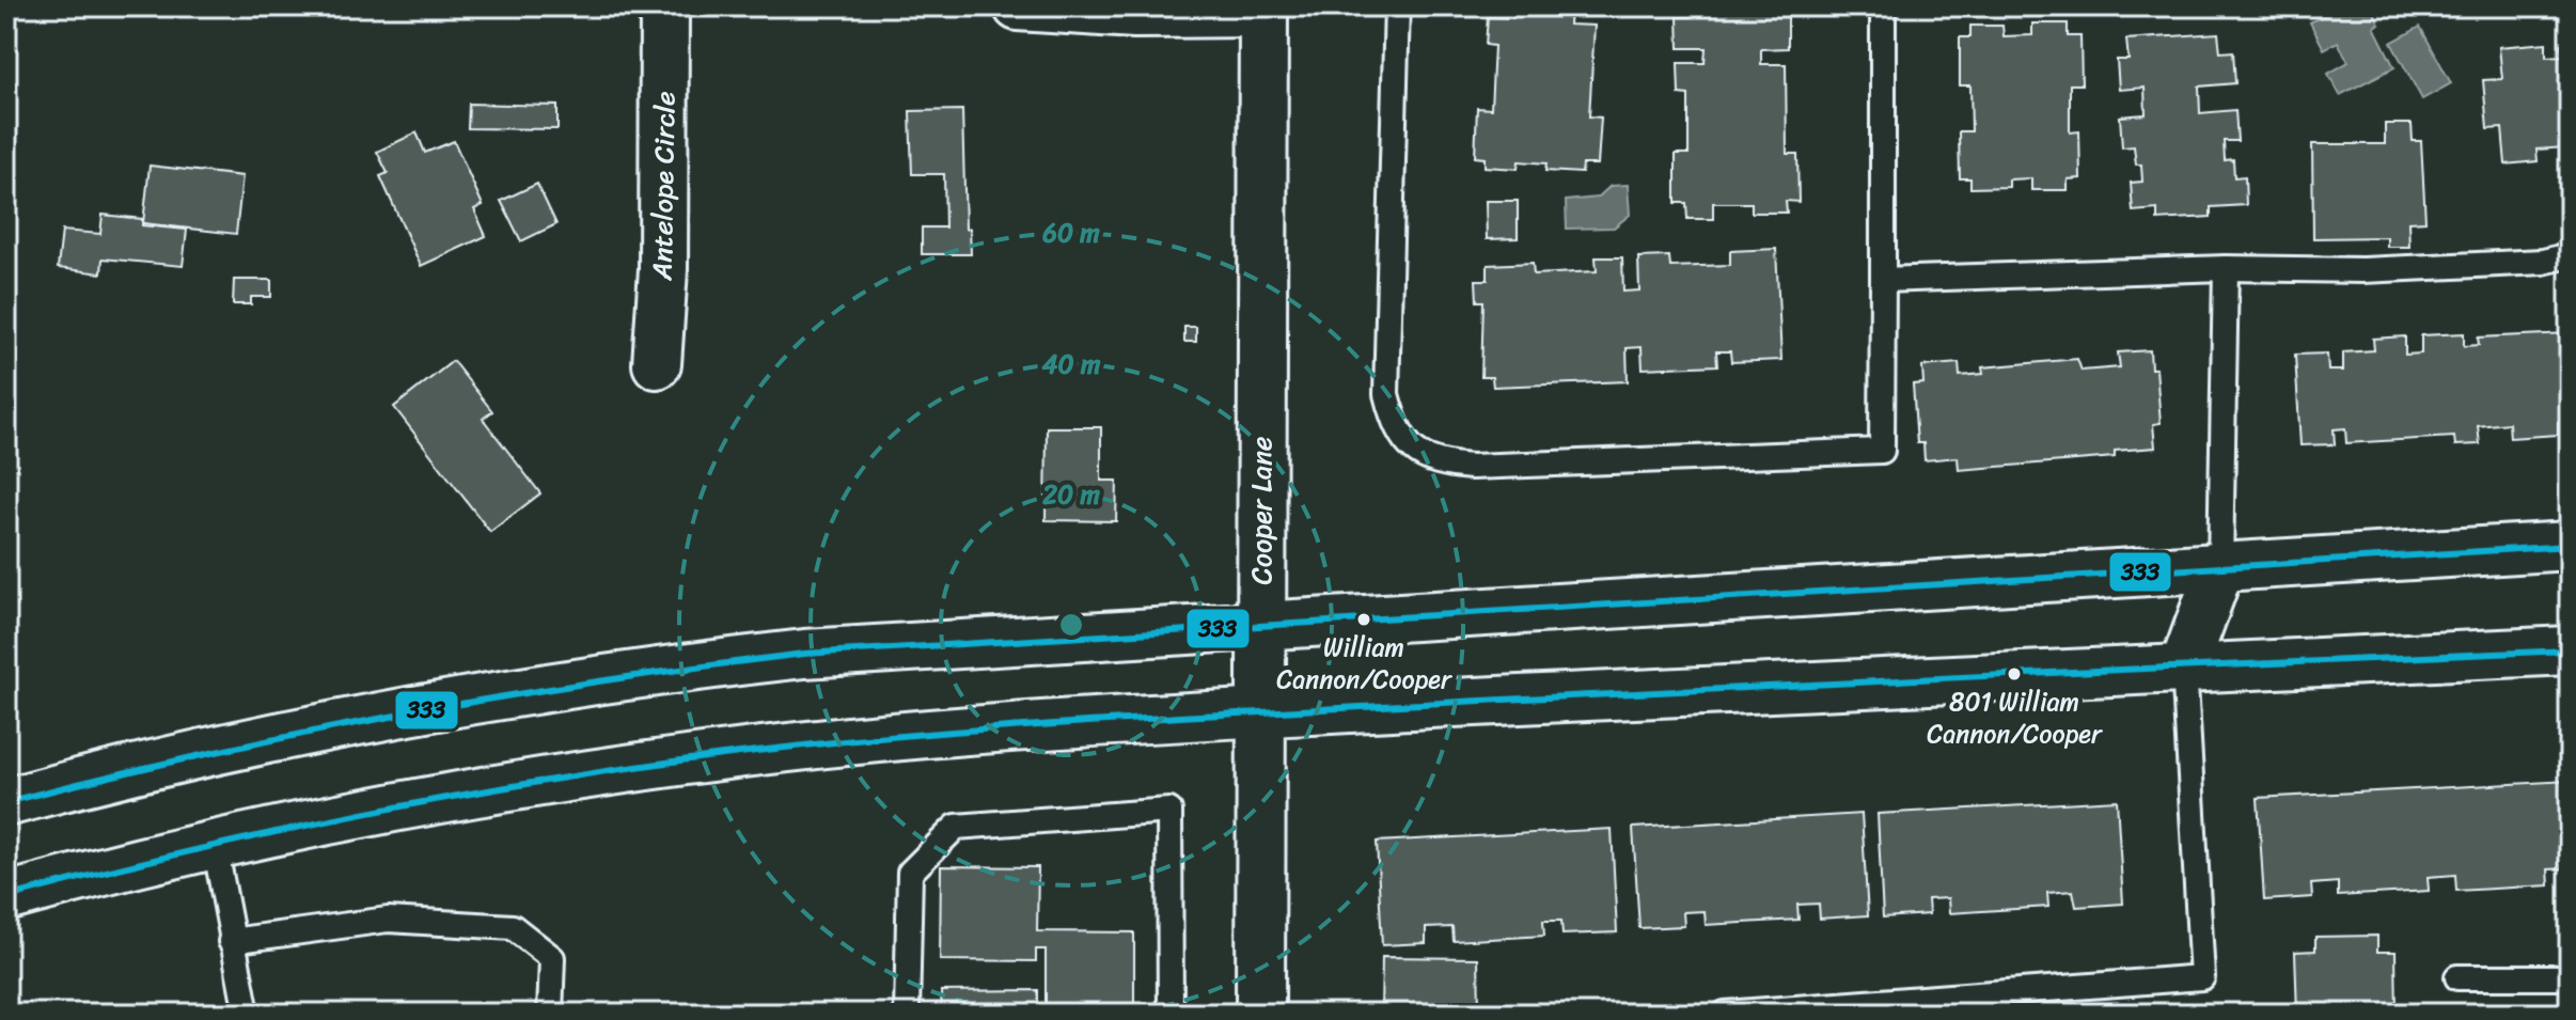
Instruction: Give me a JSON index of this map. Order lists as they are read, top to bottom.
{
  "streets": {
    "main road": ["Antelope Circle", "Cooper Lane"]
  },
  "places": ["William Cannon/Cooper", "801 William Cannon/Cooper"],
  "lines": ["transit line 333"],
  "rings": ["60 m", "40 m", "20 m"]
}
